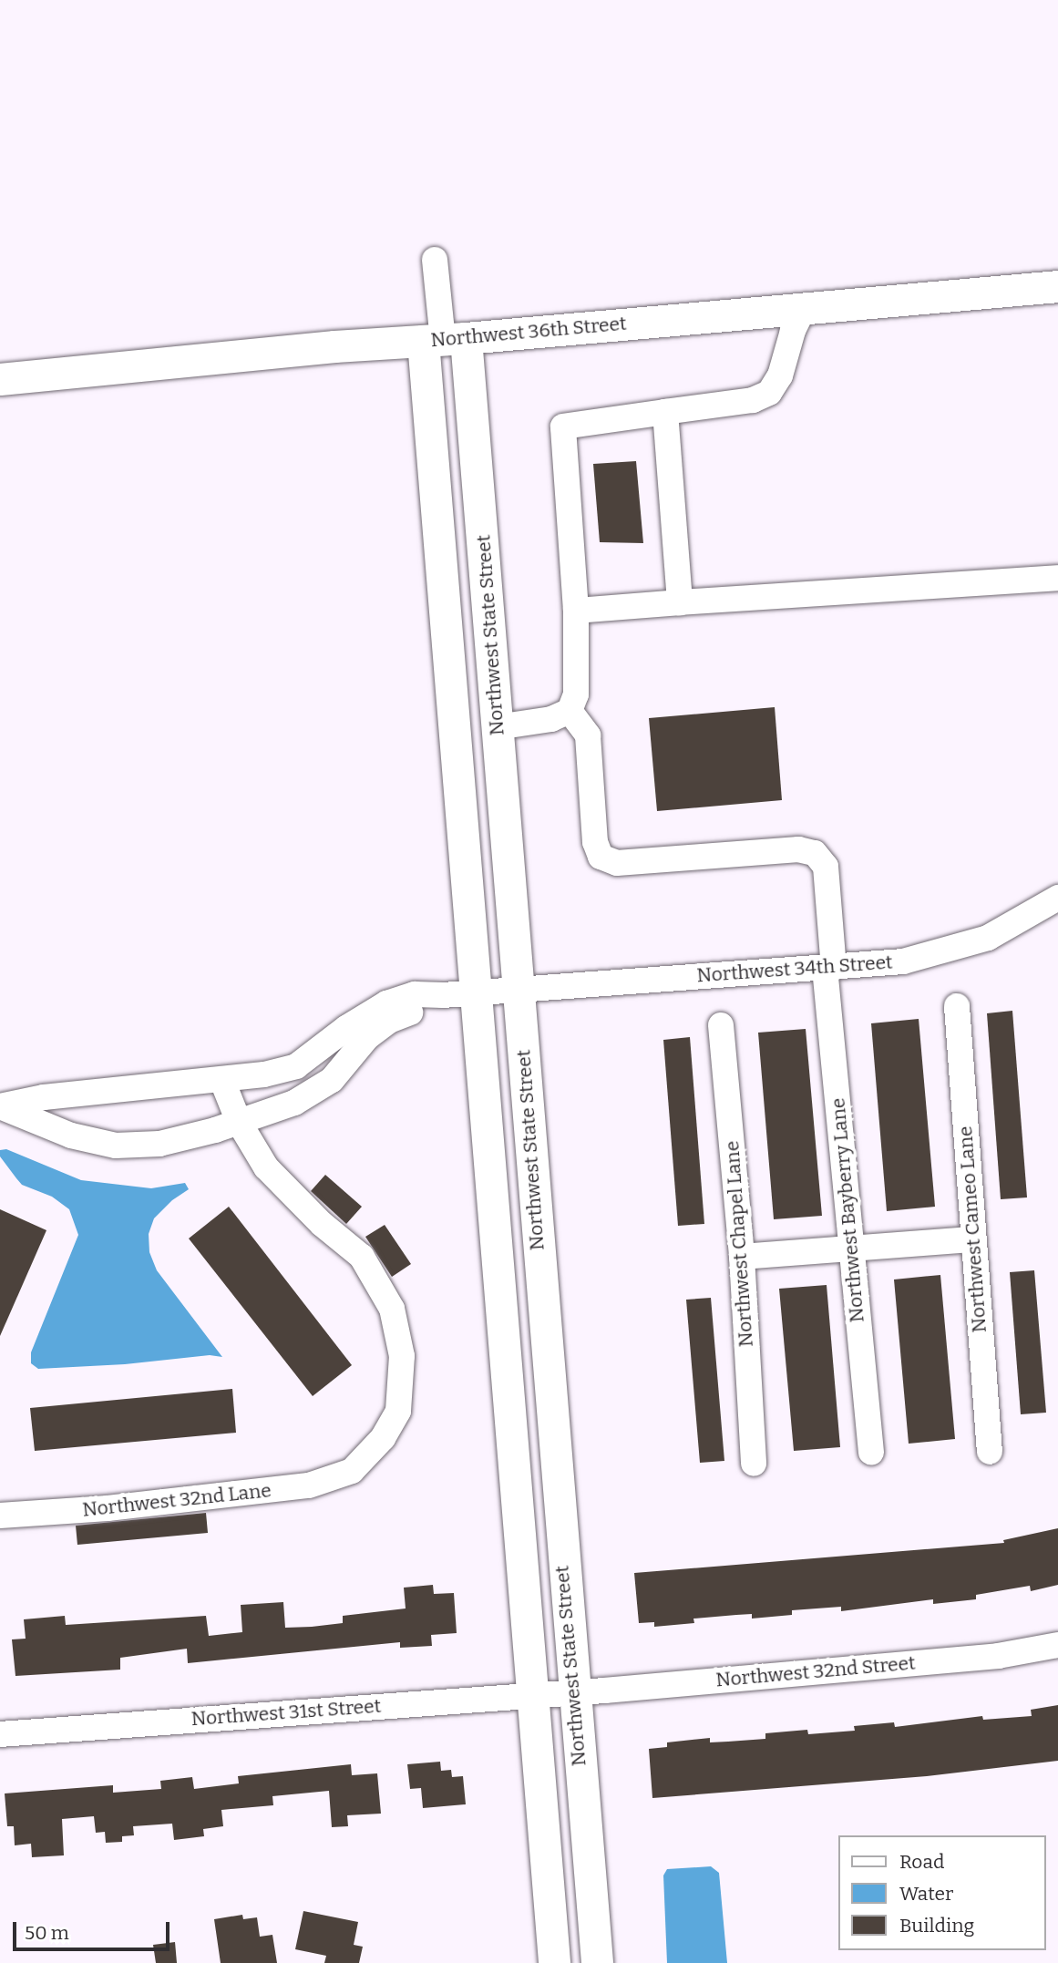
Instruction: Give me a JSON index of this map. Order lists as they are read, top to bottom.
{
  "streets": {
    "main road": ["Northwest 36th Street", "Northwest State Street"],
    "street": [
      "Northwest 34th Street",
      "Northwest Bayberry Lane",
      "Northwest Cameo Lane",
      "Northwest Chapel Lane",
      "Northwest 32nd Lane",
      "Northwest 32nd Street",
      "Northwest 31st Street"
    ]
  },
  "crossings": [
    ["Northwest 36th Street", "Northwest State Street"],
    ["Northwest State Street", "Northwest 34th Street"],
    ["Northwest State Street", "Northwest 32nd Street"],
    ["Northwest State Street", "Northwest 31st Street"],
    ["Northwest 34th Street", "Northwest Bayberry Lane"],
    ["Northwest 32nd Street", "Northwest 31st Street"]
  ],
  "legend": ["Road", "Water", "Building"],
  "scale_bar": "50 m"
}
